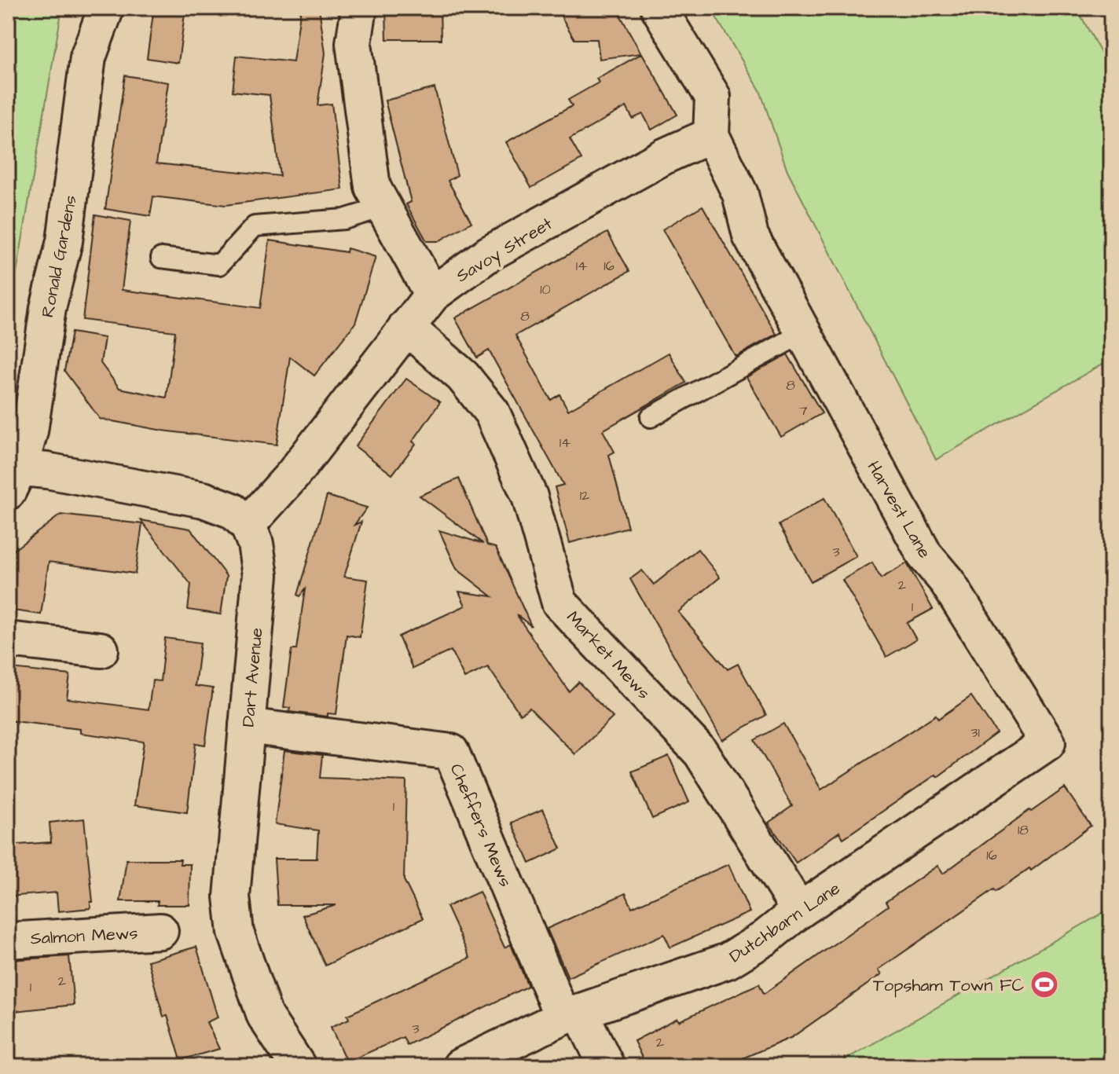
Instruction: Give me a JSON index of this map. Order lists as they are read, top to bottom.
{
  "streets": {
    "street": [
      "Savoy Street",
      "Ronald Gardens",
      "Harvest Lane",
      "Market Mews",
      "Dart Avenue",
      "Cheffers Mews",
      "Dutchbarn Lane",
      "Salmon Mews"
    ]
  },
  "crossings": [
    ["Savoy Street", "Harvest Lane"],
    ["Savoy Street", "Market Mews"],
    ["Savoy Street", "Dart Avenue"],
    ["Harvest Lane", "Dutchbarn Lane"],
    ["Market Mews", "Dutchbarn Lane"],
    ["Dart Avenue", "Cheffers Mews"],
    ["Cheffers Mews", "Dutchbarn Lane"]
  ],
  "places": {
    "sports": ["Topsham Town FC"]
  },
  "house_numbers": [
    "14",
    "16",
    "10",
    "8",
    "8",
    "7",
    "14",
    "12",
    "3",
    "2",
    "1",
    "31",
    "1",
    "18",
    "16",
    "2",
    "1",
    "3",
    "2"
  ]
}
